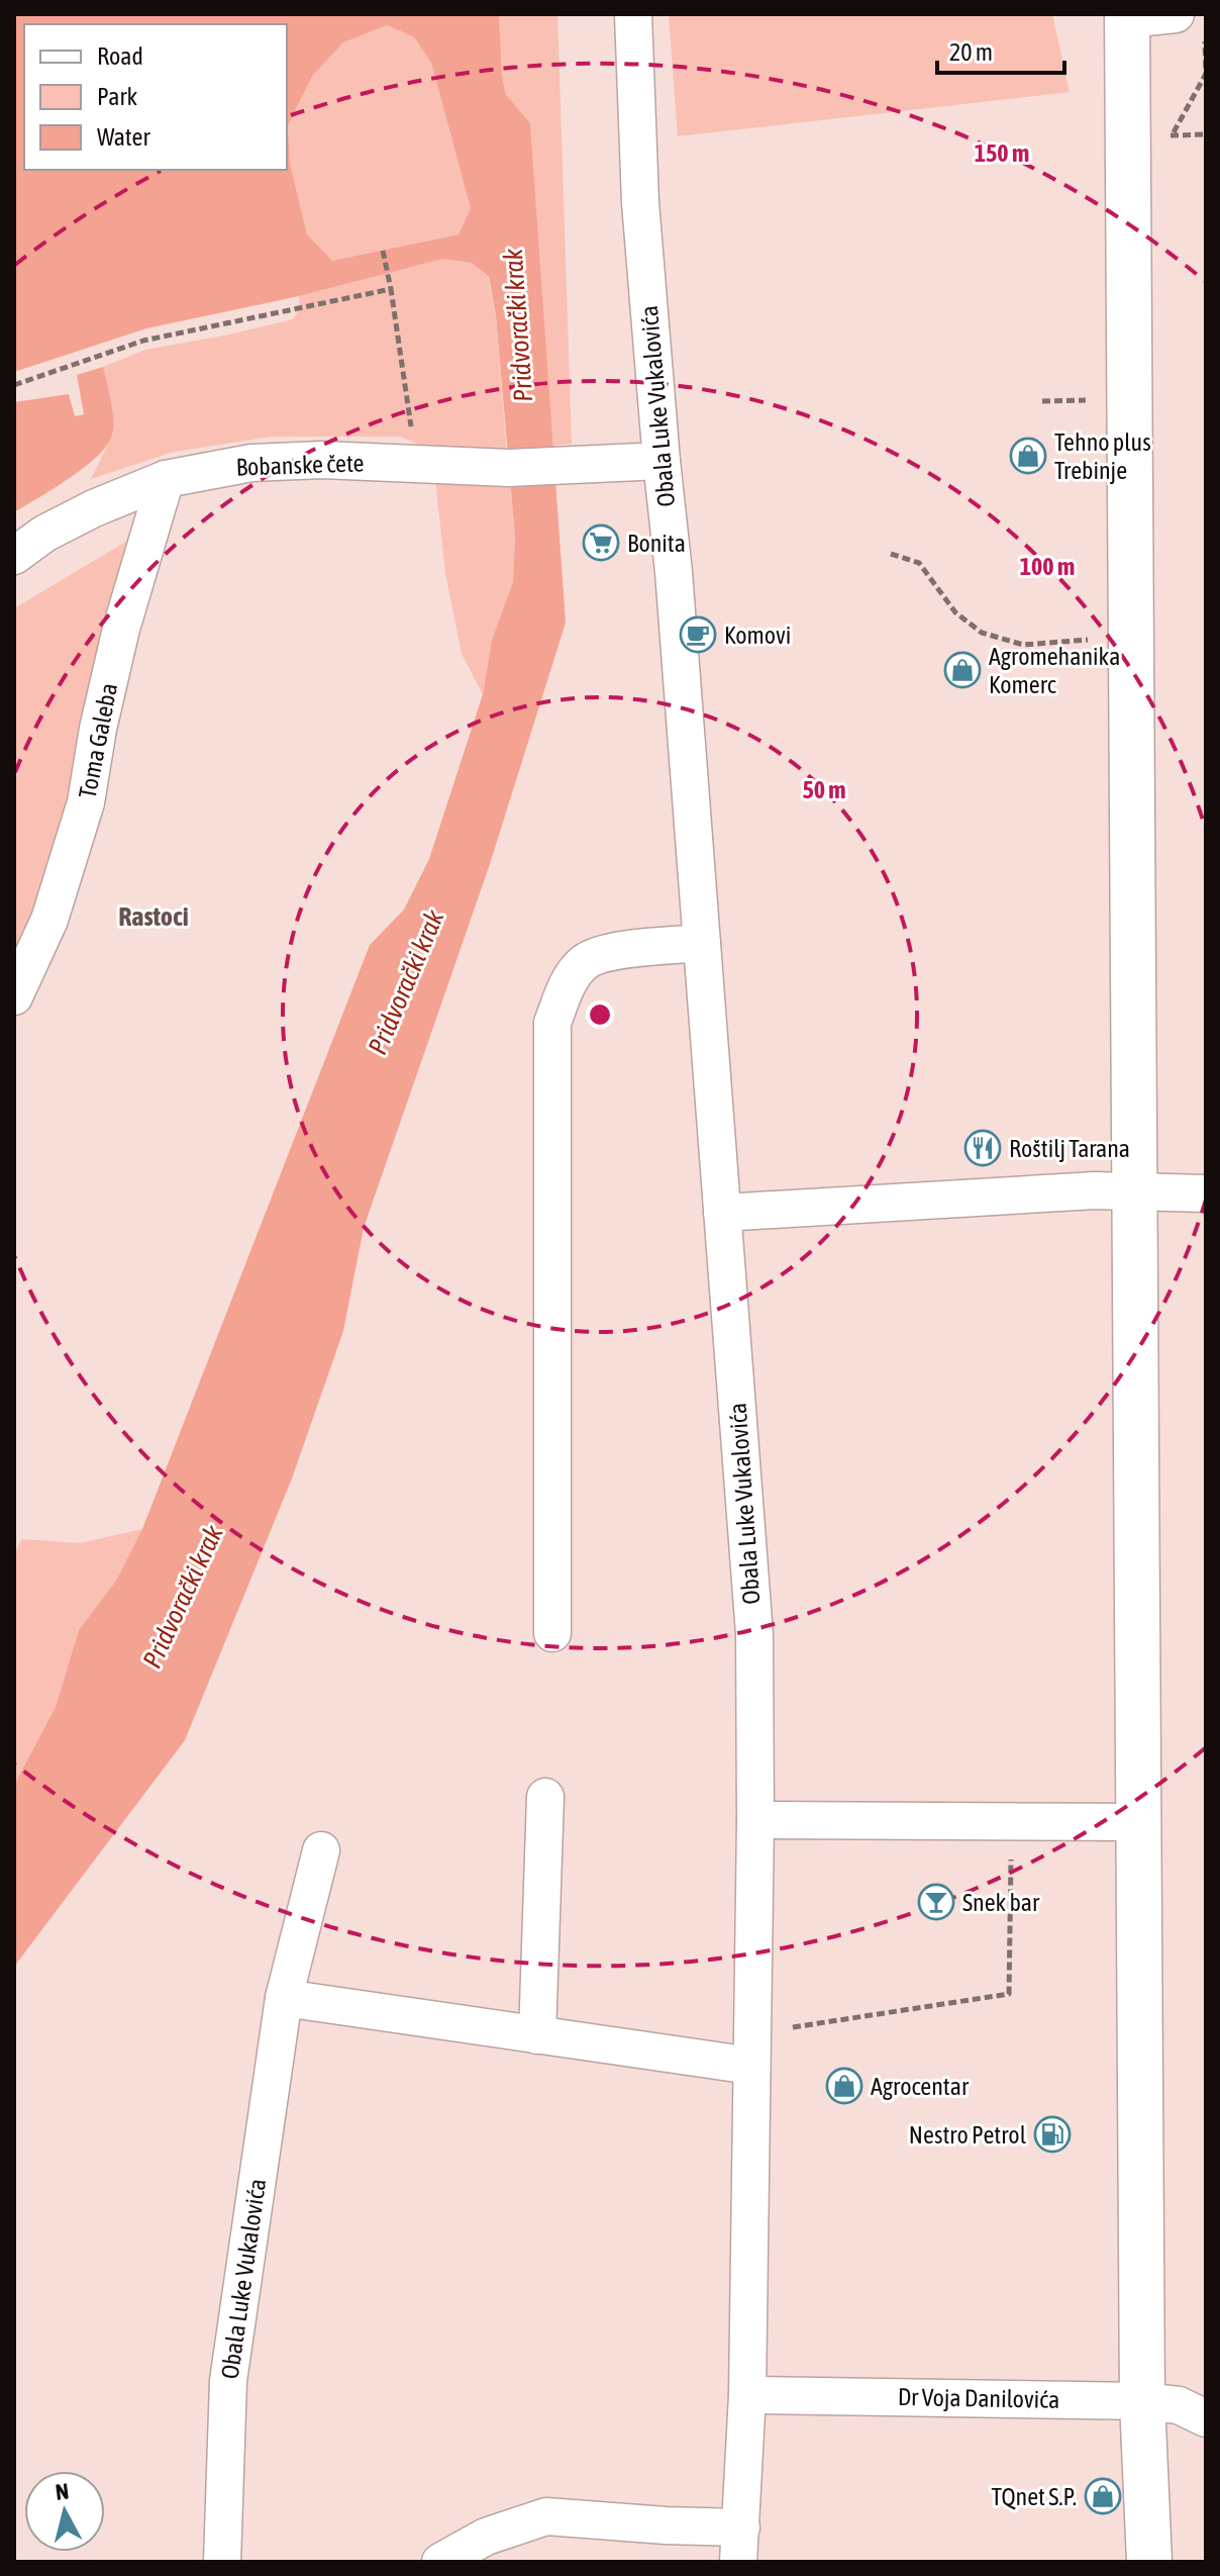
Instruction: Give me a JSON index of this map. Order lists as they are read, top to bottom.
{
  "streets": {
    "street": [
      "Obala Luke Vukalovića",
      "Bobanske čete",
      "Toma Galeba",
      "Dr Voja Danilovića"
    ]
  },
  "crossings": [
    ["Obala Luke Vukalovića", "Bobanske čete"],
    ["Obala Luke Vukalovića", "Dr Voja Danilovića"],
    ["Bobanske čete", "Toma Galeba"]
  ],
  "districts": ["Rastoci"],
  "water": ["Pridvorački krak"],
  "places": {
    "shop": [
      "Tehno plus Trebinje",
      "Agromehanika Komerc",
      "Agrocentar",
      "TQnet S.P."
    ],
    "supermarket": ["Bonita"],
    "cafe": ["Komovi"],
    "restaurant": ["Roštilj Tarana"],
    "bar": ["Snek bar"],
    "fuel station": ["Nestro Petrol"]
  },
  "legend": ["Road", "Park", "Water"],
  "scale_bar": "20 m",
  "north": "top",
  "rings": ["150 m", "100 m", "50 m"]
}
